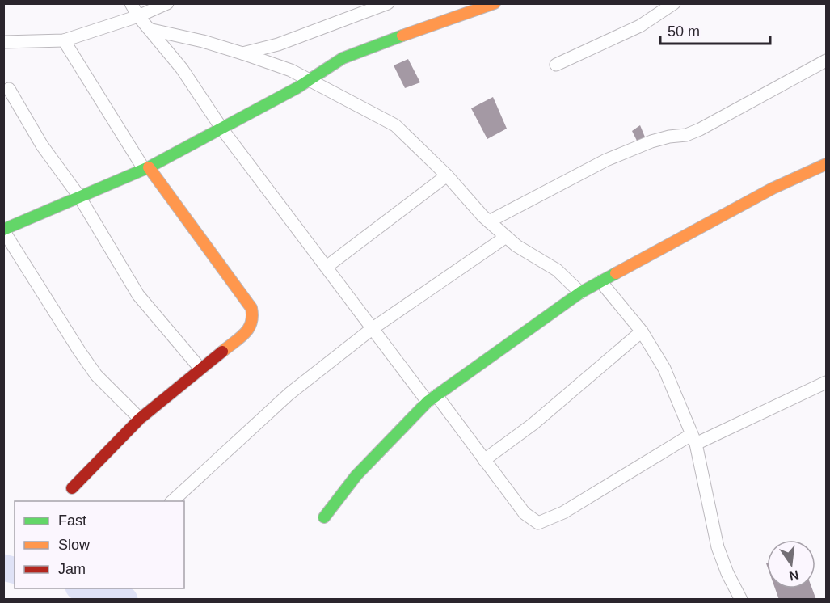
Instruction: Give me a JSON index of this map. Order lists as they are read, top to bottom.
{
  "legend": ["Fast", "Slow", "Jam"],
  "scale_bar": "50 m",
  "north": "bottom"
}
